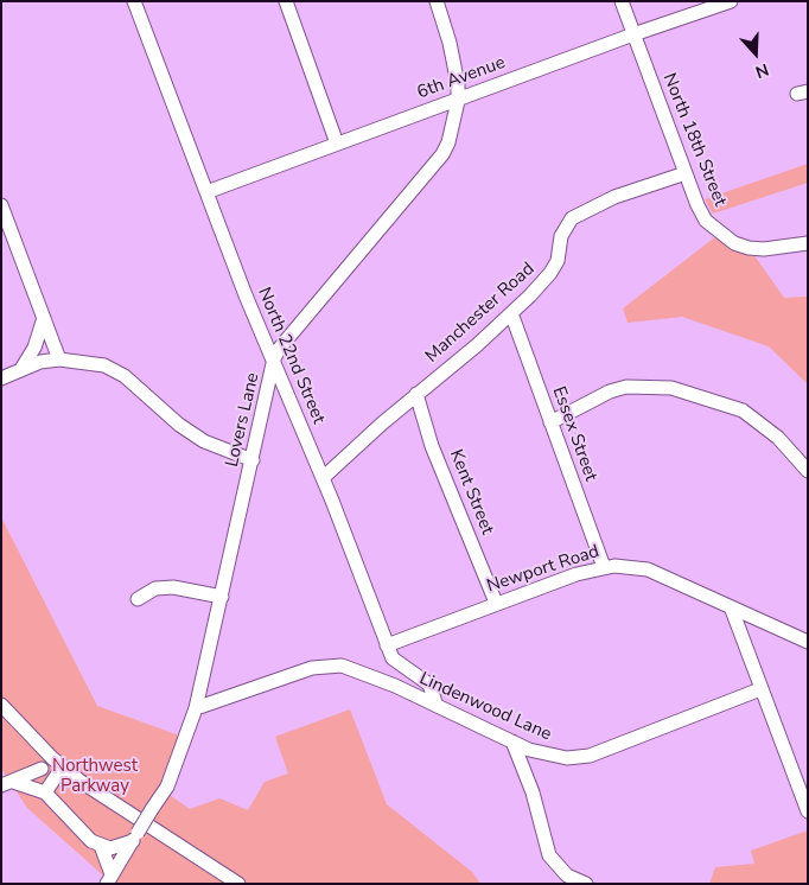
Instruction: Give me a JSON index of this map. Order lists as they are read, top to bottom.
{
  "streets": {
    "street": [
      "6th Avenue",
      "North 18th Street",
      "Manchester Road",
      "North 22nd Street",
      "Lovers Lane",
      "Essex Street",
      "Kent Street",
      "Newport Road",
      "Lindenwood Lane"
    ]
  },
  "crossings": [
    ["6th Avenue", "North 18th Street"],
    ["6th Avenue", "North 22nd Street"],
    ["6th Avenue", "Lovers Lane"],
    ["North 18th Street", "Manchester Road"],
    ["Manchester Road", "North 22nd Street"],
    ["Manchester Road", "Essex Street"],
    ["Manchester Road", "Kent Street"],
    ["North 22nd Street", "Lovers Lane"],
    ["North 22nd Street", "Newport Road"],
    ["North 22nd Street", "Lindenwood Lane"],
    ["Lovers Lane", "Lindenwood Lane"],
    ["Essex Street", "Newport Road"],
    ["Kent Street", "Newport Road"]
  ],
  "parks": ["Northwest Parkway"],
  "north": "bottom"
}
